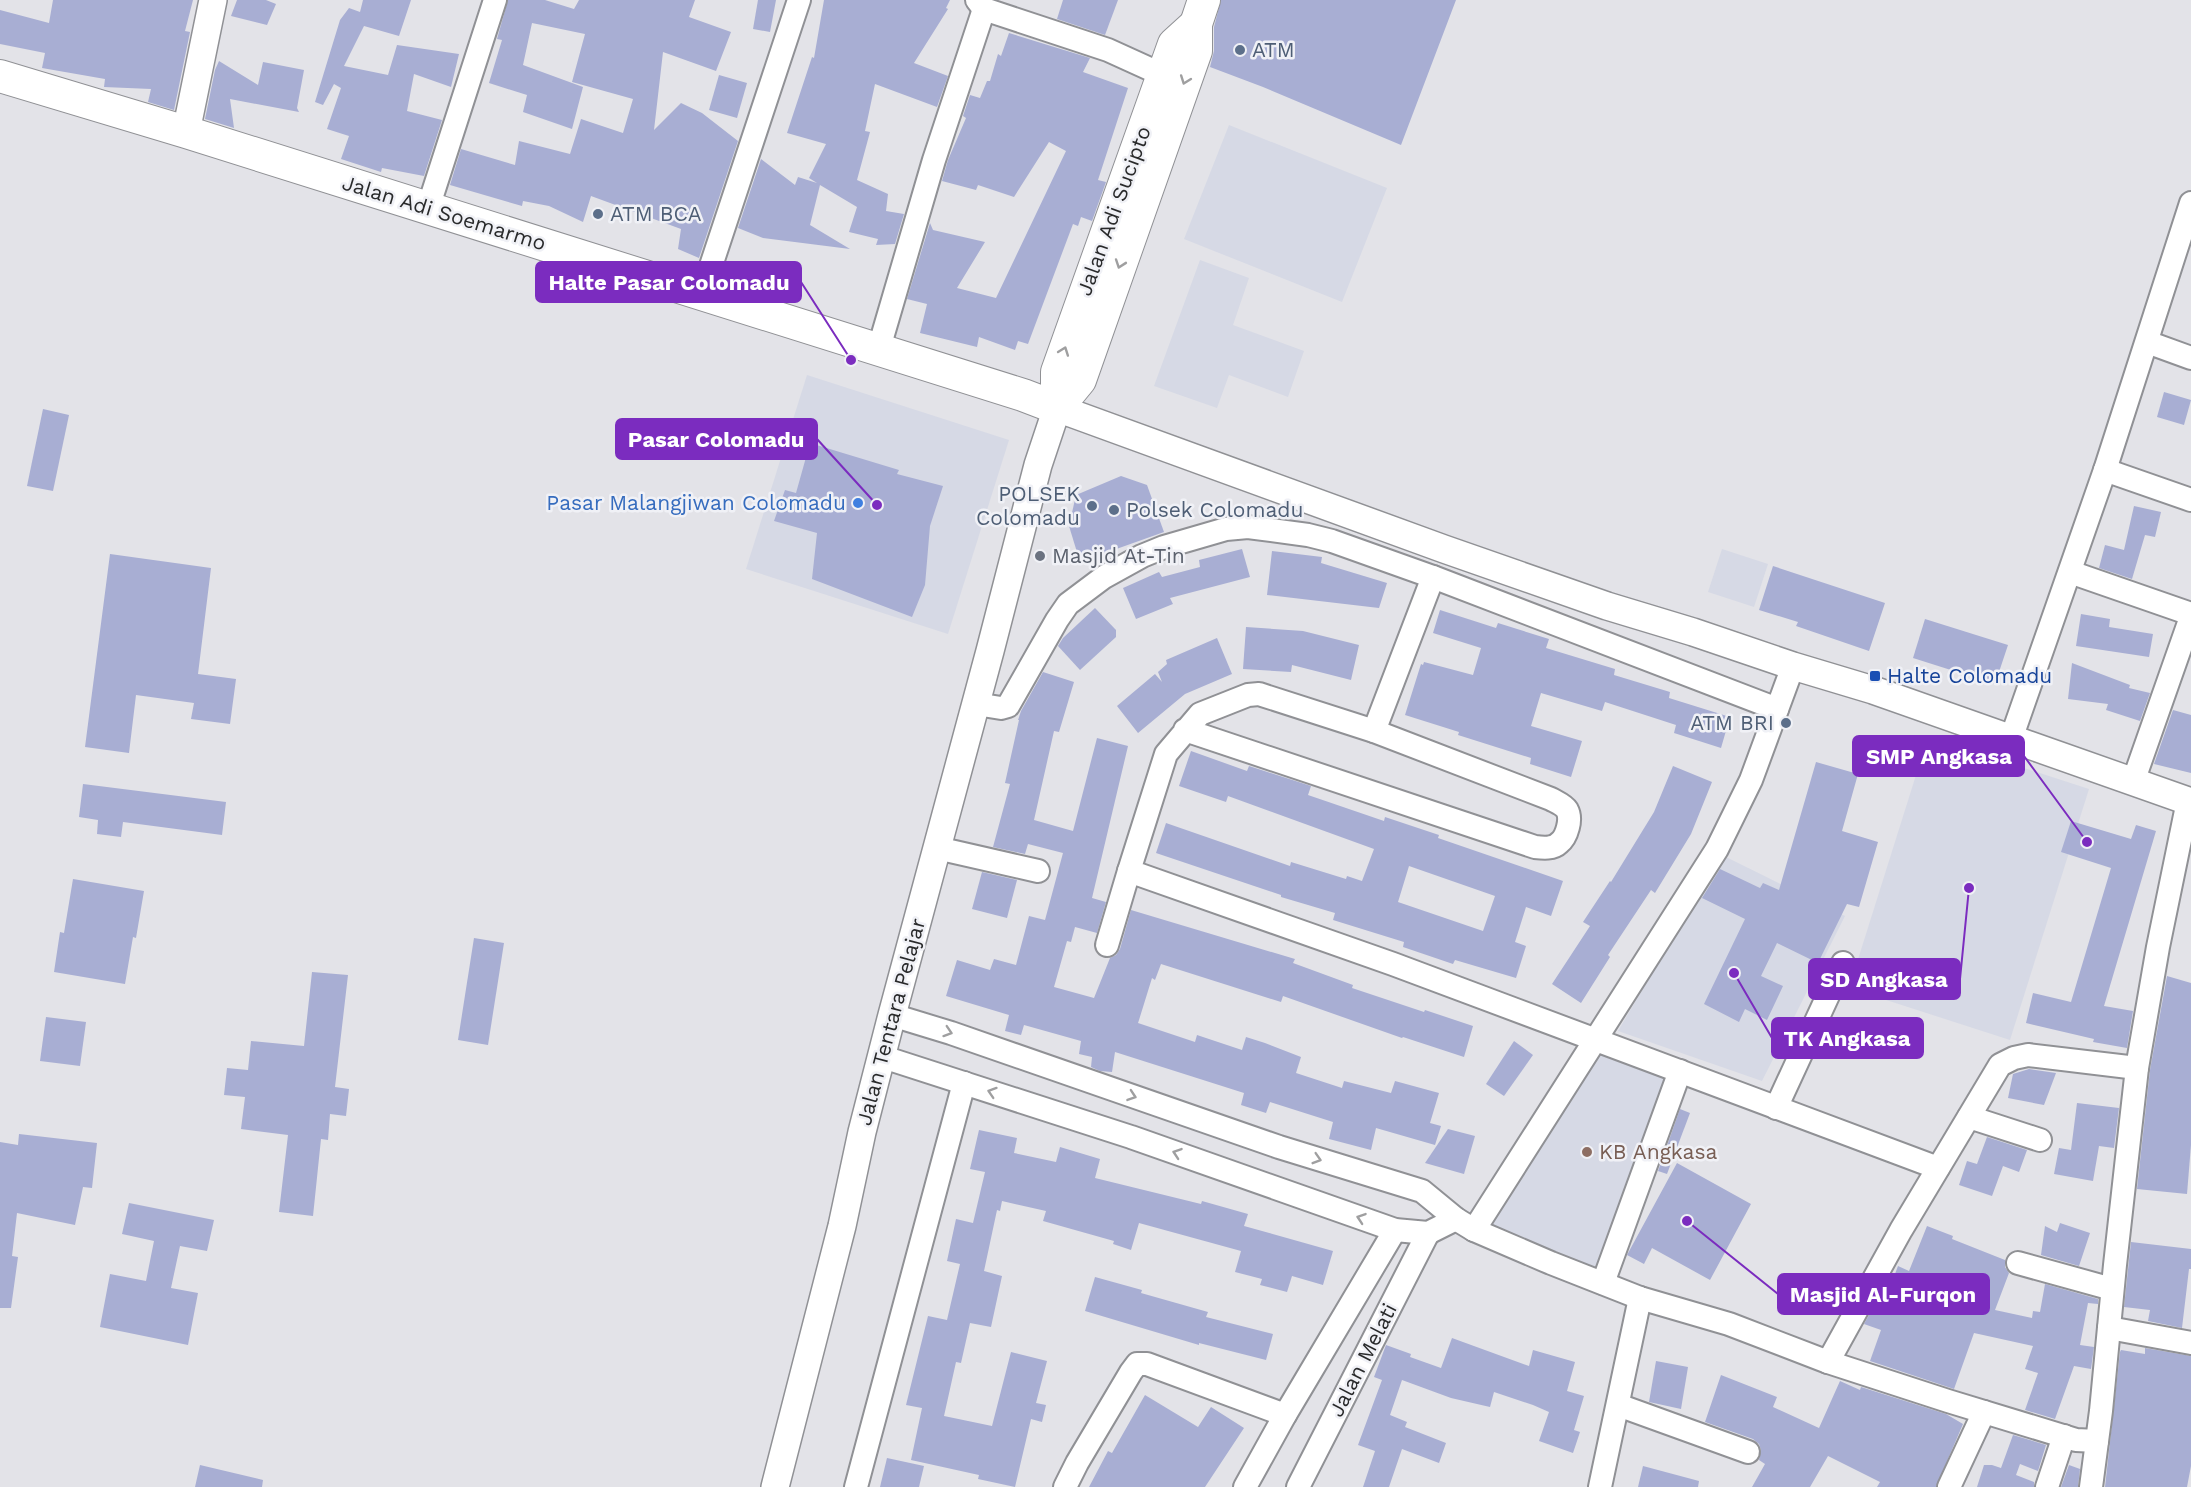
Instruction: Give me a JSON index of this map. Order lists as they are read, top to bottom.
{
  "streets": {
    "highway": ["Jalan Adi Sucipto", "Jalan Adi Soemarmo"],
    "main road": ["Jalan Tentara Pelajar"],
    "street": ["Jalan Melati"]
  },
  "crossings": [
    ["Jalan Adi Sucipto", "Jalan Adi Soemarmo"],
    ["Jalan Adi Sucipto", "Jalan Tentara Pelajar"]
  ],
  "places": {
    "other": [
      "ATM",
      "ATM BCA",
      "Halte Pasar Colomadu",
      "Pasar Malangjiwan Colomadu",
      "Pasar Colomadu",
      "POLSEK Colomadu",
      "Polsek Colomadu",
      "Masjid At-Tin",
      "ATM BRI",
      "SMP Angkasa",
      "SD Angkasa",
      "TK Angkasa",
      "KB Angkasa",
      "Masjid Al-Furqon"
    ],
    "transit": ["Halte Colomadu"]
  }
}
